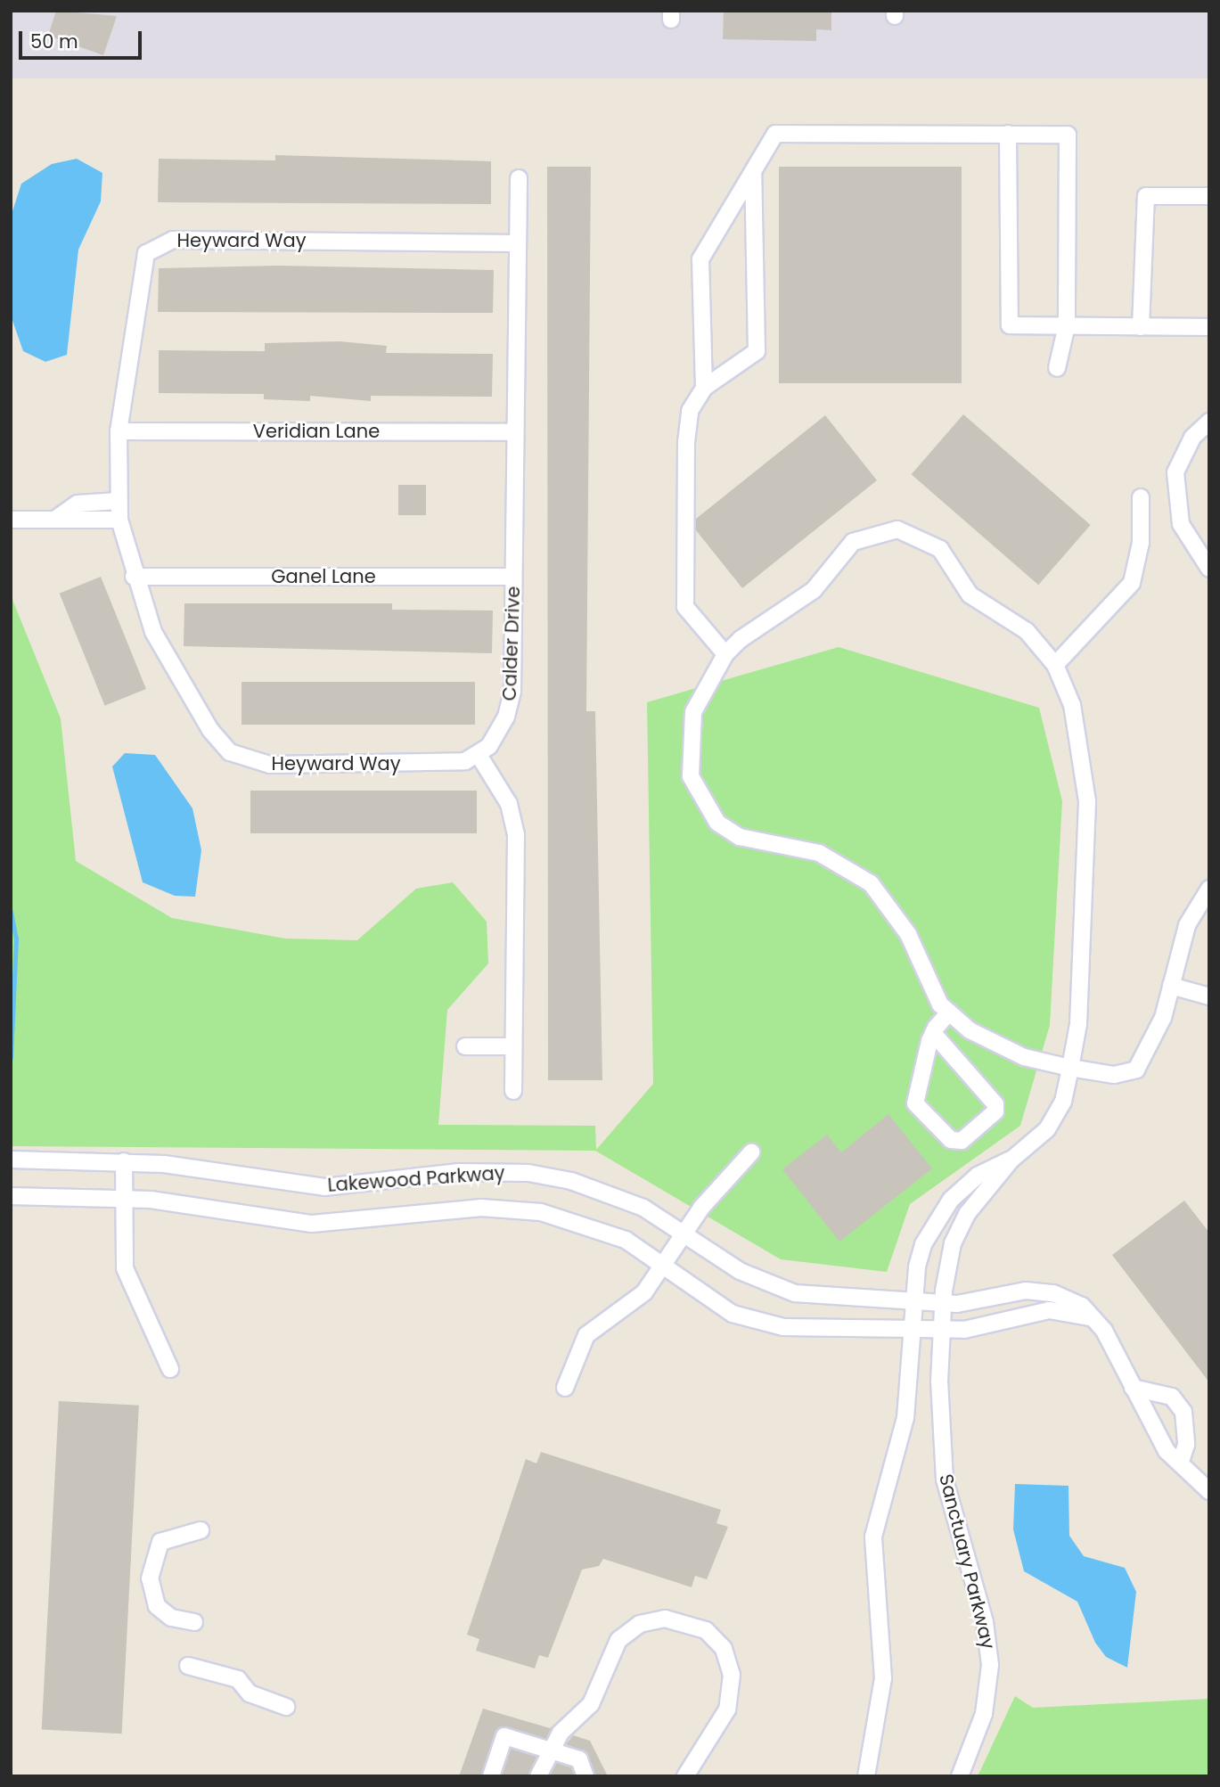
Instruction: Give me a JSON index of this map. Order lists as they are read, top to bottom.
{
  "streets": {
    "street": [
      "Heyward Way",
      "Veridian Lane",
      "Ganel Lane",
      "Calder Drive",
      "Lakewood Parkway",
      "Sanctuary Parkway"
    ]
  },
  "crossings": [
    ["Heyward Way", "Veridian Lane"],
    ["Heyward Way", "Ganel Lane"],
    ["Heyward Way", "Calder Drive"],
    ["Veridian Lane", "Calder Drive"],
    ["Ganel Lane", "Calder Drive"],
    ["Lakewood Parkway", "Sanctuary Parkway"]
  ],
  "scale_bar": "50 m"
}
